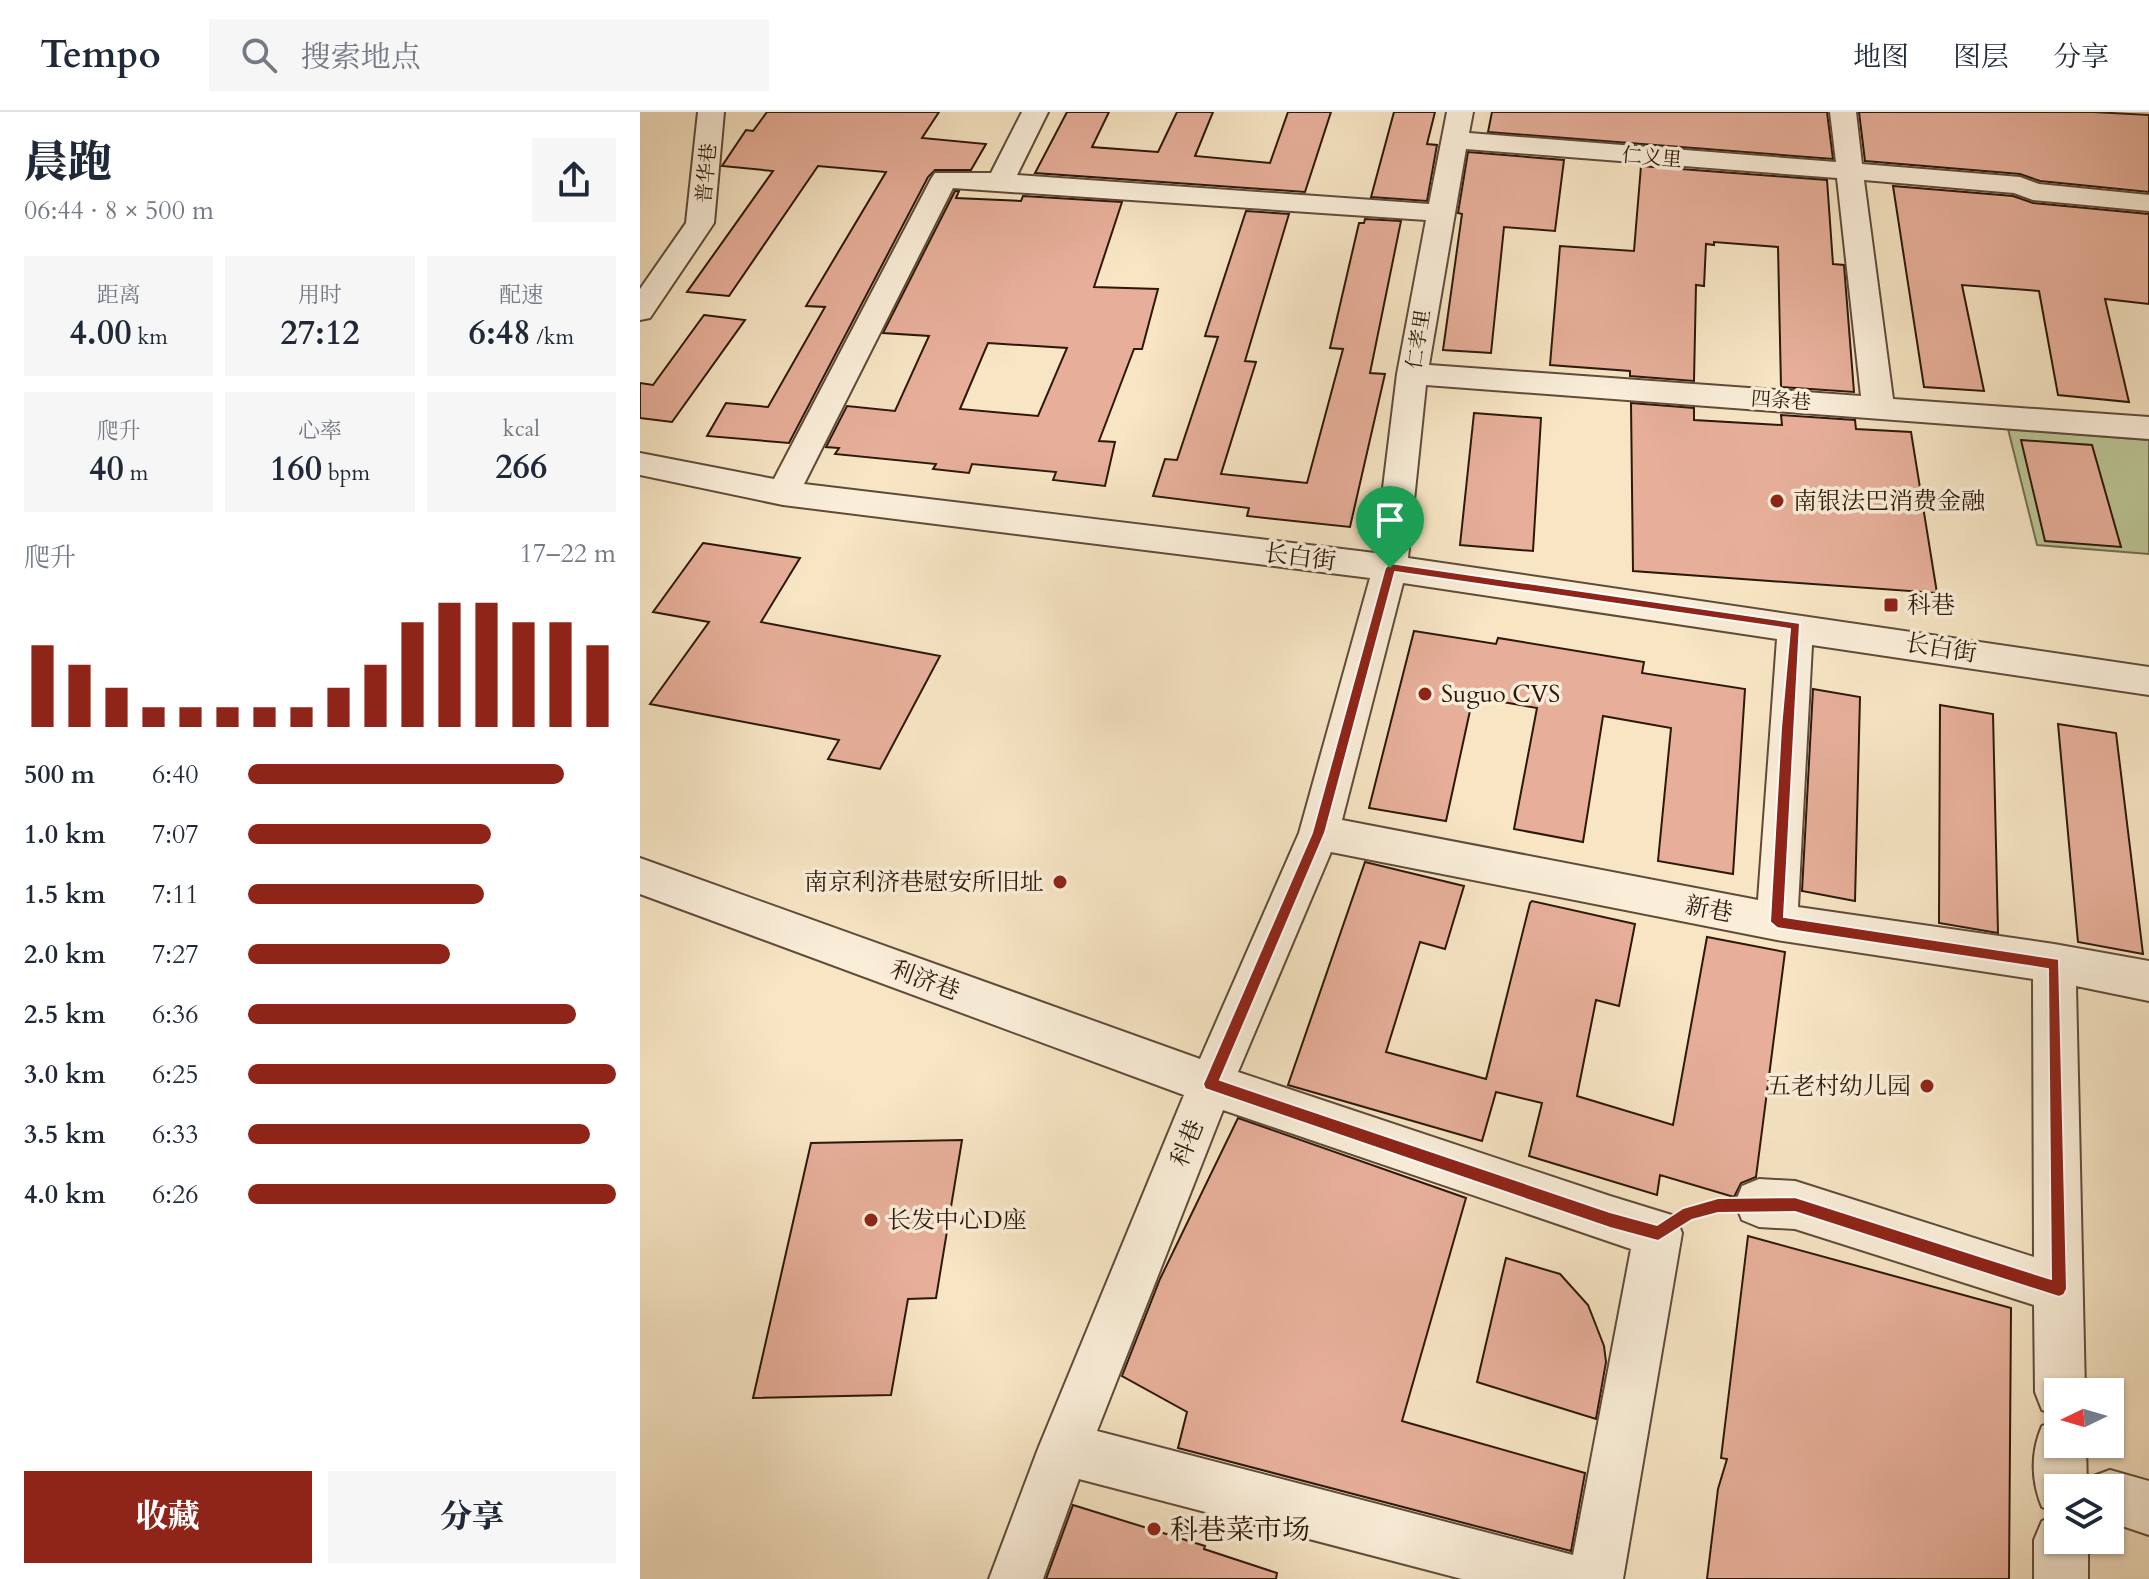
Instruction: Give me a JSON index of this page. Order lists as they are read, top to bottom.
{
  "streets": {
    "street": [
      "仁义里",
      "普华巷",
      "仁孝里",
      "四条巷",
      "长白街",
      "新巷",
      "利济巷",
      "科巷"
    ]
  },
  "crossings": [
    ["仁义里", "仁孝里"],
    ["仁孝里", "四条巷"],
    ["仁孝里", "长白街"],
    ["仁孝里", "科巷"],
    ["长白街", "科巷"],
    ["新巷", "科巷"],
    ["利济巷", "科巷"]
  ],
  "places": {
    "other": [
      "南银法巴消费金融",
      "Suguo CVS",
      "南京利济巷慰安所旧址",
      "五老村幼儿园",
      "长发中心D座",
      "科巷菜市场"
    ],
    "transit": ["科巷"]
  },
  "north": "left",
  "page": {
    "header": "Tempo",
    "search": "搜索地点",
    "nav": ["地图", "图层", "分享"],
    "heading": ["晨跑", "06:44 · 8 × 500 m"],
    "stats": [
      ["距离", "4.00 km"],
      ["用时", "27:12"],
      ["配速", "6:48 /km"],
      ["爬升", "40 m"],
      ["心率", "160 bpm"],
      ["kcal", "266"]
    ],
    "chart": ["爬升", "17–22 m"],
    "list": [
      {
        "name": "500 m",
        "note": "6:40"
      },
      {
        "name": "1.0 km",
        "note": "7:07"
      },
      {
        "name": "1.5 km",
        "note": "7:11"
      },
      {
        "name": "2.0 km",
        "note": "7:27"
      },
      {
        "name": "2.5 km",
        "note": "6:36"
      },
      {
        "name": "3.0 km",
        "note": "6:25"
      },
      {
        "name": "3.5 km",
        "note": "6:33"
      },
      {
        "name": "4.0 km",
        "note": "6:26"
      }
    ],
    "buttons": ["收藏", "分享"]
  }
}
